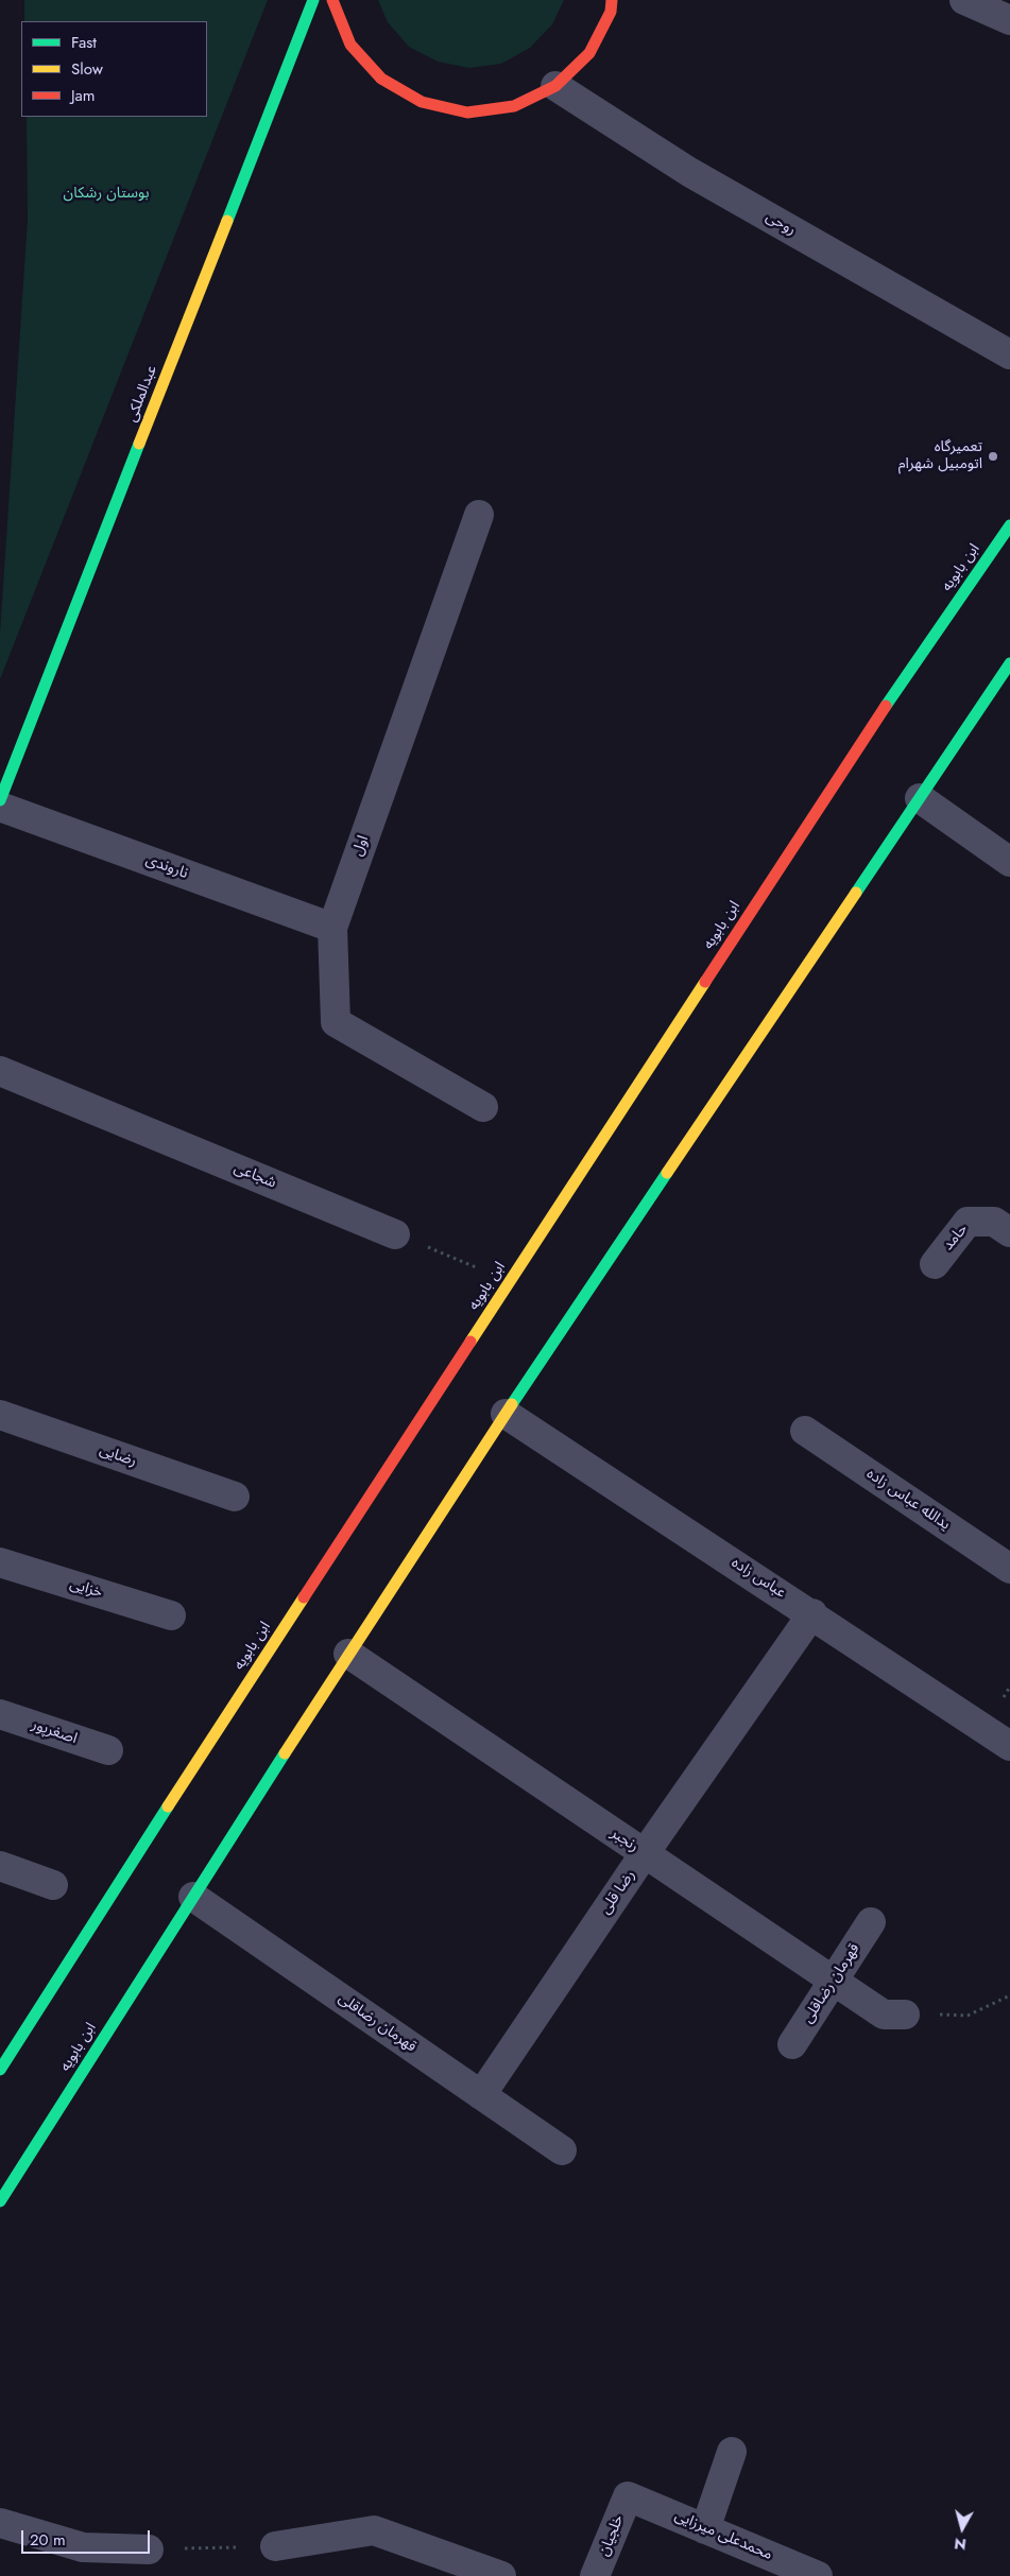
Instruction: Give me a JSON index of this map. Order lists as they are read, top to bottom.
{
  "streets": {
    "main road": ["عبدالملکی", "ابن بابویه"],
    "street": [
      "روحی",
      "اول",
      "ناروندی",
      "شجاعی",
      "حامد",
      "رضایی",
      "یدالله عباس زاده",
      "عباس زاده",
      "خزایی",
      "اصغرپور",
      "رنجبر",
      "رضا قلی",
      "قهرمان رضاقلی",
      "خلجیان",
      "محمدعلی میرزایی"
    ]
  },
  "crossings": [
    ["ابن بابویه", "عباس زاده"],
    ["ابن بابویه", "رنجبر"],
    ["ابن بابویه", "قهرمان رضاقلی"],
    ["اول", "ناروندی"],
    ["عباس زاده", "رضا قلی"],
    ["رنجبر", "رضا قلی"],
    ["رنجبر", "قهرمان رضاقلی"],
    ["رضا قلی", "قهرمان رضاقلی"],
    ["خلجیان", "محمدعلی میرزایی"]
  ],
  "parks": ["بوستان رشکان"],
  "places": ["تعمیرگاه اتومبیل شهرام"],
  "legend": ["Fast", "Slow", "Jam"],
  "scale_bar": "20 m",
  "north": "bottom"
}
